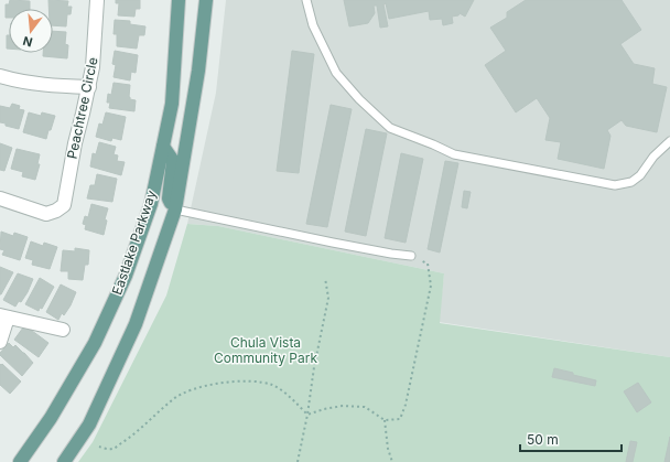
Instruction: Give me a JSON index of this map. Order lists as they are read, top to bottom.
{
  "streets": {
    "main road": ["Eastlake Parkway"],
    "street": ["Peachtree Circle"]
  },
  "parks": ["Chula Vista Community Park"],
  "scale_bar": "50 m",
  "north": "bottom"
}
